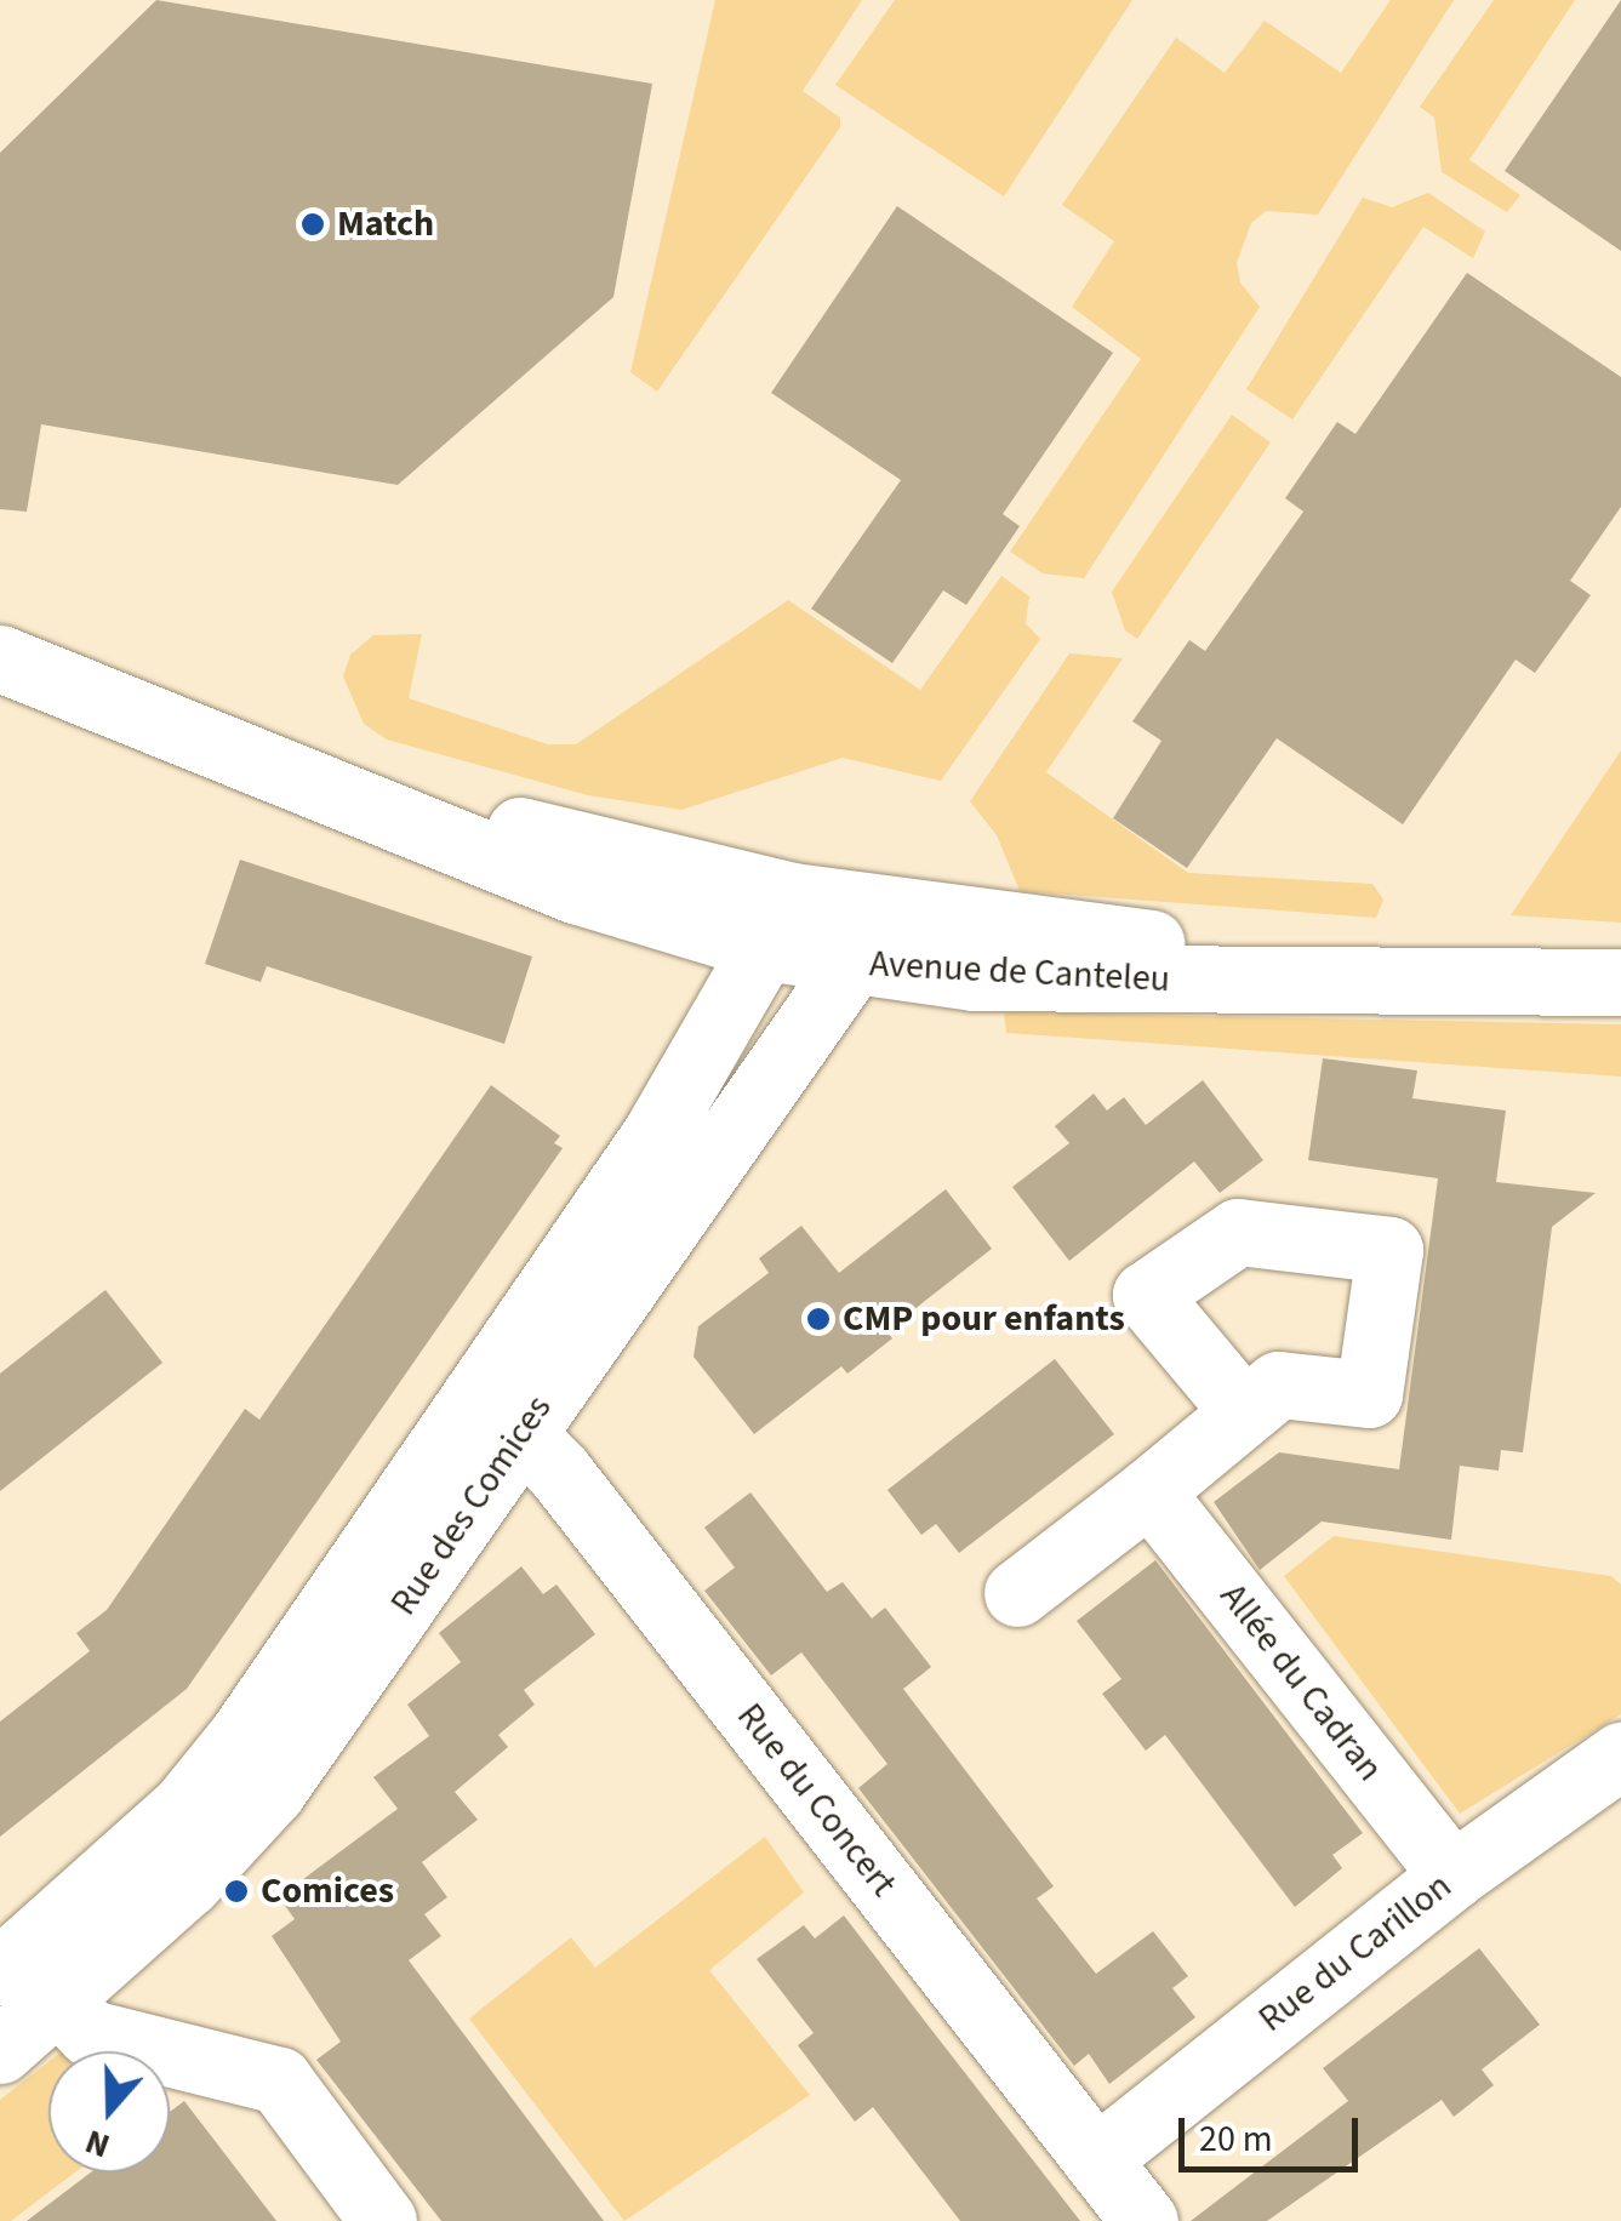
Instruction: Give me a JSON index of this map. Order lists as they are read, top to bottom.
{
  "streets": {
    "street": [
      "Avenue de Canteleu",
      "Rue des Comices",
      "Allée du Cadran",
      "Rue du Concert",
      "Rue du Carillon"
    ]
  },
  "crossings": [
    ["Avenue de Canteleu", "Rue des Comices"],
    ["Rue des Comices", "Rue du Concert"],
    ["Allée du Cadran", "Rue du Carillon"],
    ["Rue du Concert", "Rue du Carillon"]
  ],
  "places": ["Match", "CMP pour enfants", "Comices"],
  "scale_bar": "20 m",
  "north": "bottom"
}
